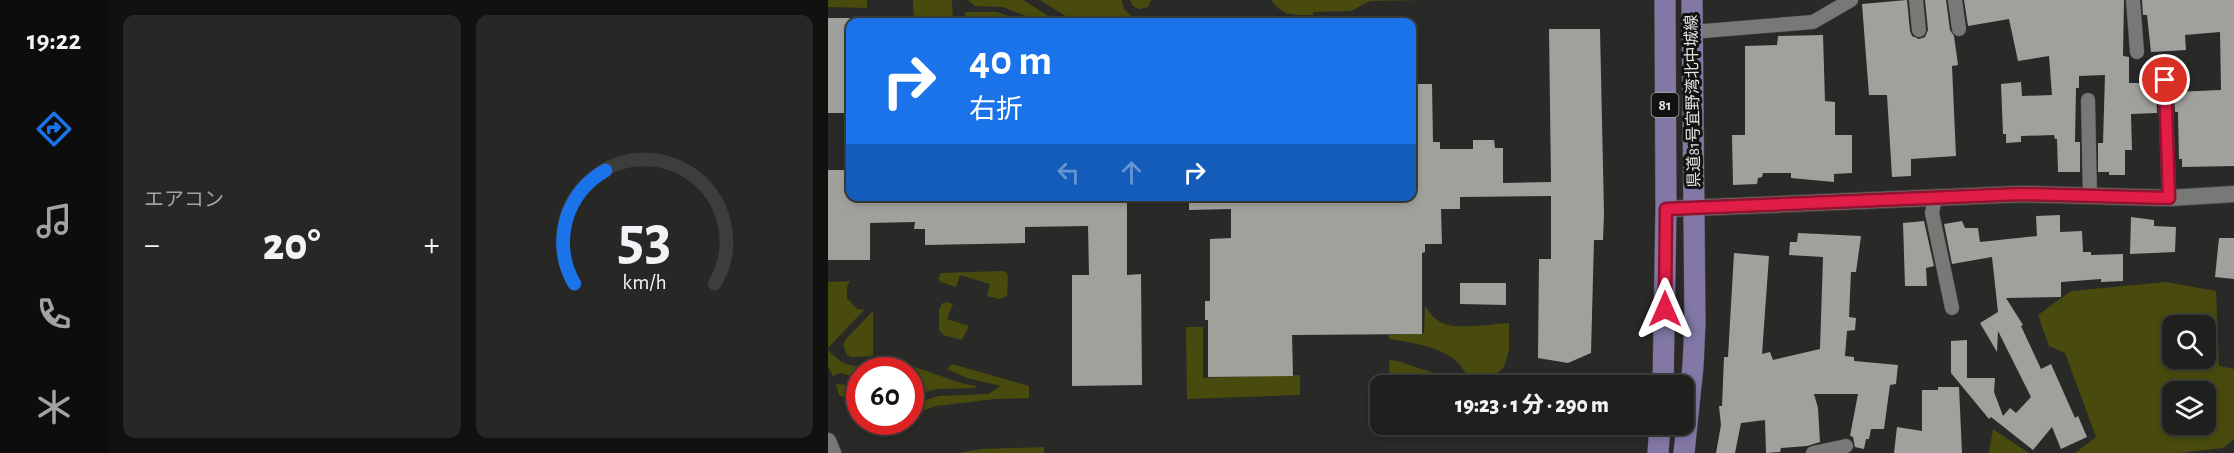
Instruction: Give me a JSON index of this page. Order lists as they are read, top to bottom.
{
  "streets": {
    "main road": ["県道81号宜野湾北中城線", "81"]
  },
  "page": {
    "tabs": "19:22",
    "tile": "エアコン",
    "turn": ["40 m", "右折"],
    "heat": ["−", "20°", "+"],
    "limit": "60",
    "trip": "19:23 · 1 分 · 290 m",
    "gauge": ["53", "km/h"]
  }
}
